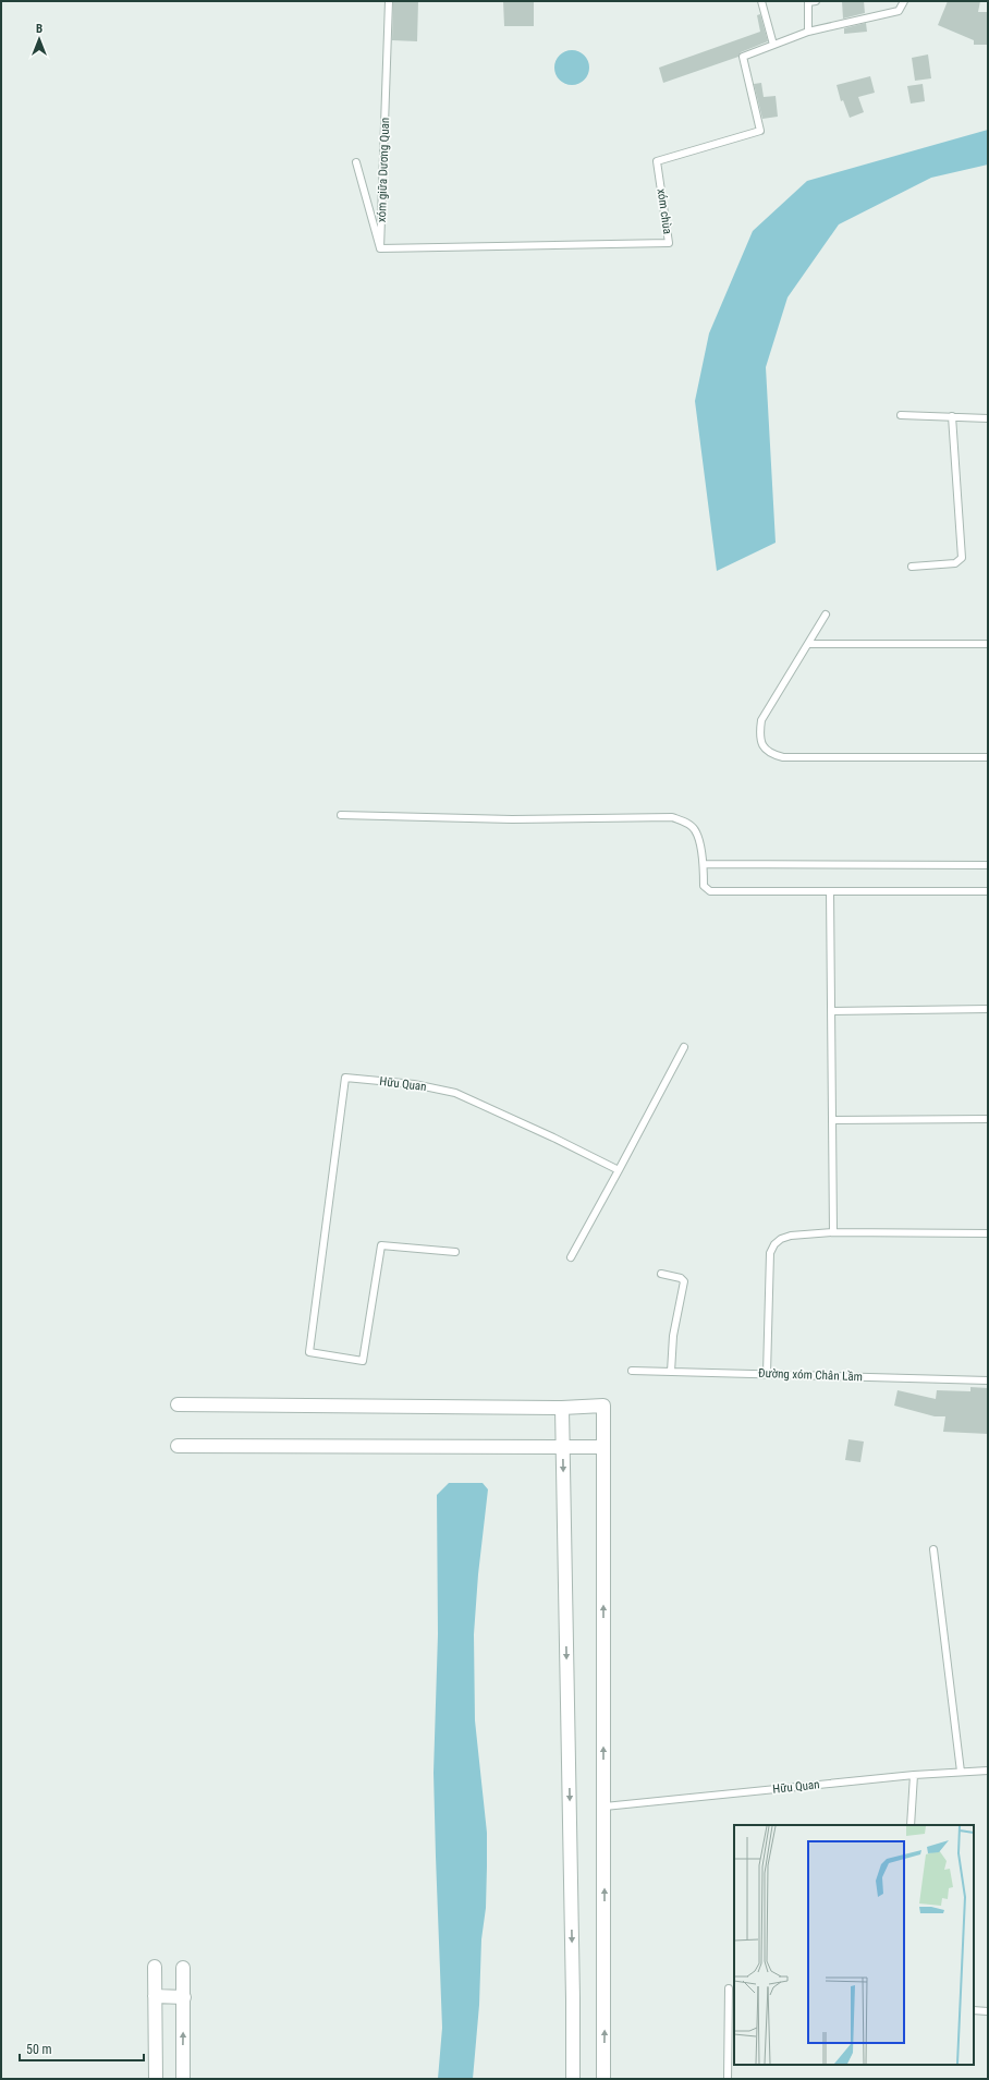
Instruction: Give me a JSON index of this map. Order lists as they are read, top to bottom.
{
  "streets": {
    "lane": [
      "xóm giữa Dương Quan",
      "xóm chùa",
      "Hữu Quan",
      "Đường xóm Chân Lầm"
    ]
  },
  "crossings": [
    ["xóm giữa Dương Quan", "xóm chùa"]
  ],
  "scale_bar": "50 m",
  "north": "top"
}
